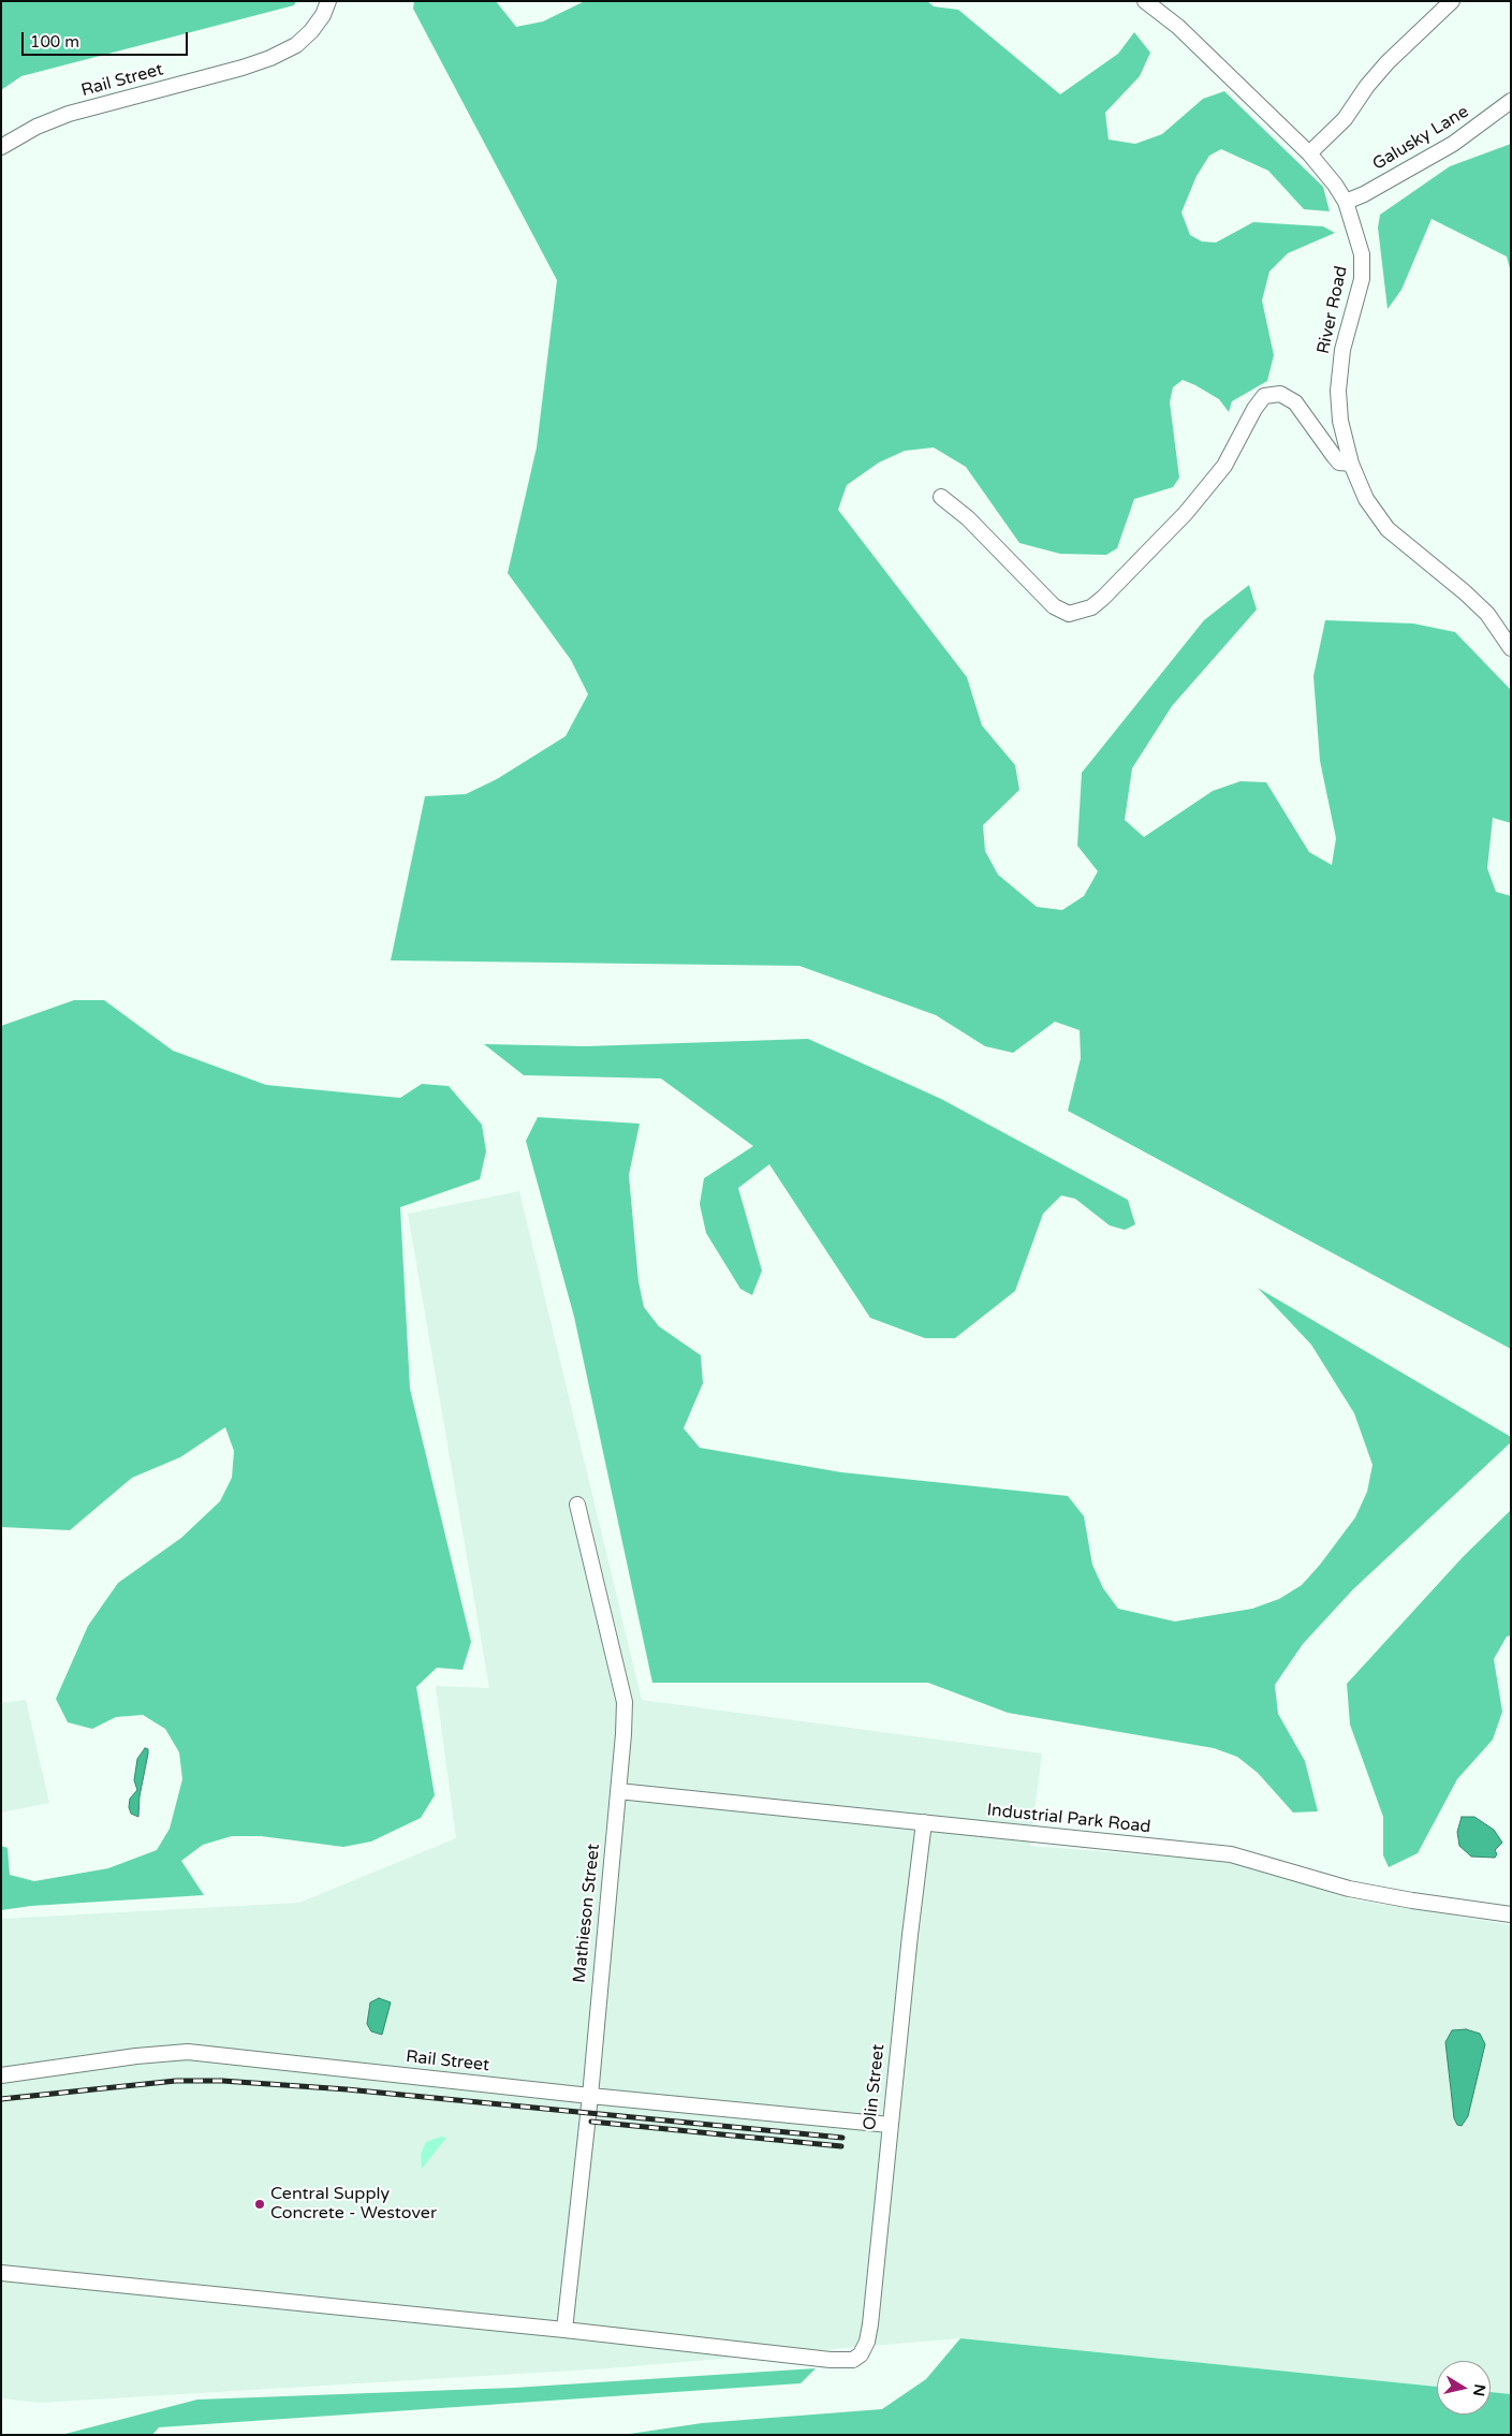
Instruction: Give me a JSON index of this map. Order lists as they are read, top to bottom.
{
  "streets": {
    "street": [
      "Rail Street",
      "Galusky Lane",
      "River Road",
      "Industrial Park Road",
      "Mathieson Street",
      "Olin Street"
    ]
  },
  "crossings": [
    ["Rail Street", "Mathieson Street"],
    ["Rail Street", "Olin Street"],
    ["Galusky Lane", "River Road"],
    ["Industrial Park Road", "Mathieson Street"],
    ["Industrial Park Road", "Olin Street"],
    ["Mathieson Street", "Olin Street"]
  ],
  "places": ["Central Supply Concrete - Westover"],
  "scale_bar": "100 m",
  "north": "right"
}
